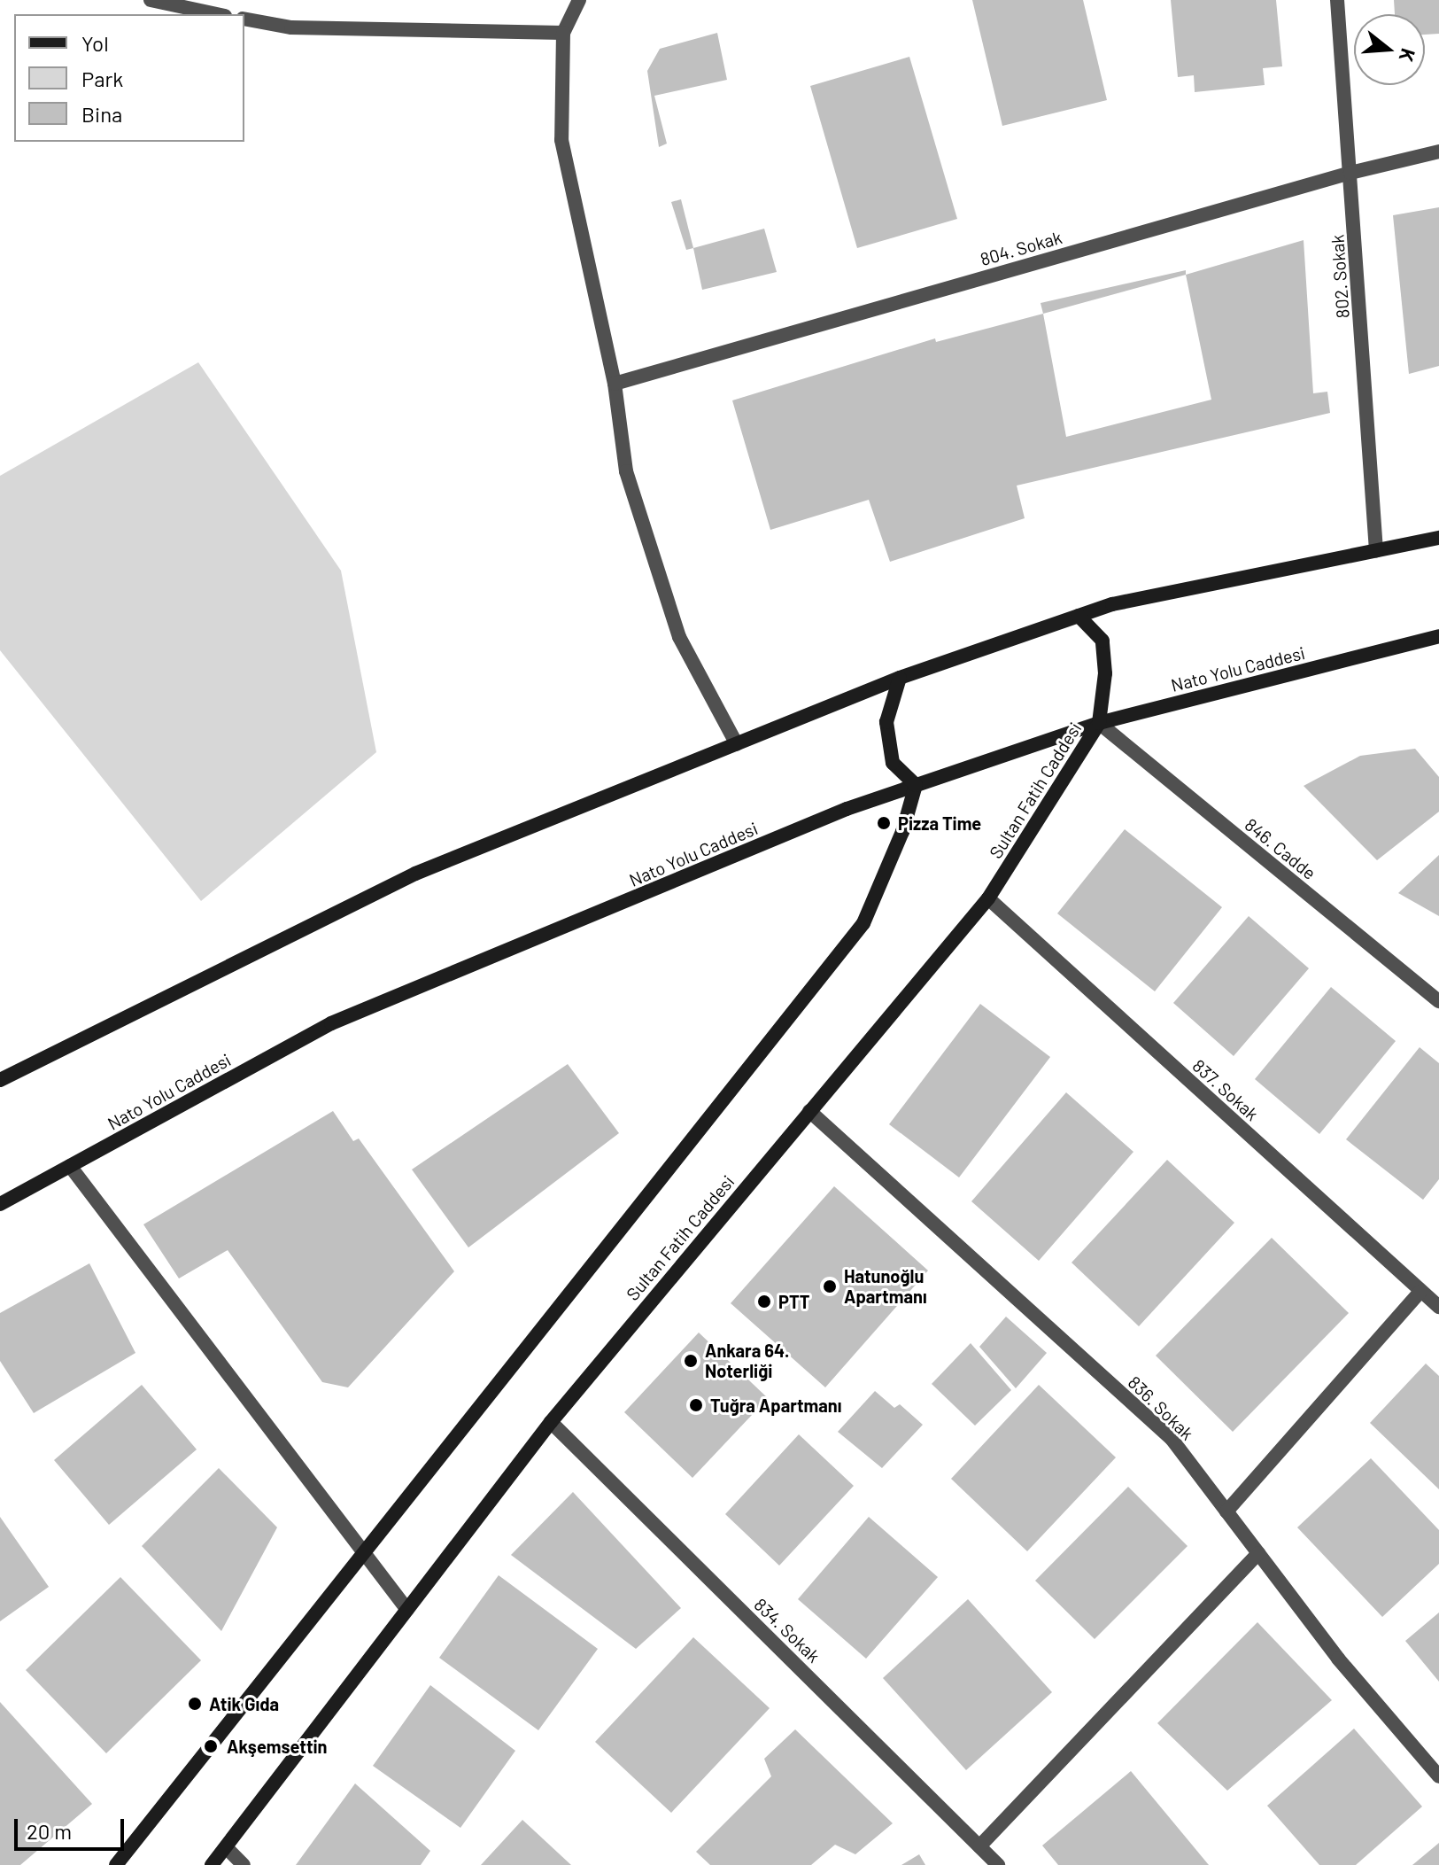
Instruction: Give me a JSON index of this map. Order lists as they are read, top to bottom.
{
  "streets": {
    "main road": ["Nato Yolu Caddesi", "Sultan Fatih Caddesi"],
    "street": [
      "804. Sokak",
      "802. Sokak",
      "846. Cadde",
      "837. Sokak",
      "836. Sokak",
      "834. Sokak"
    ]
  },
  "crossings": [
    ["804. Sokak", "802. Sokak"],
    ["Nato Yolu Caddesi", "Sultan Fatih Caddesi"],
    ["Nato Yolu Caddesi", "846. Cadde"],
    ["Sultan Fatih Caddesi", "846. Cadde"],
    ["Sultan Fatih Caddesi", "837. Sokak"],
    ["Sultan Fatih Caddesi", "836. Sokak"],
    ["Sultan Fatih Caddesi", "834. Sokak"]
  ],
  "places": [
    "Pizza Time",
    "Hatunoğlu Apartmanı",
    "PTT",
    "Ankara 64. Noterliği",
    "Tuğra Apartmanı",
    "Atik Gıda",
    "Akşemsettin"
  ],
  "legend": ["Yol", "Park", "Bina"],
  "scale_bar": "20 m",
  "north": "right"
}
